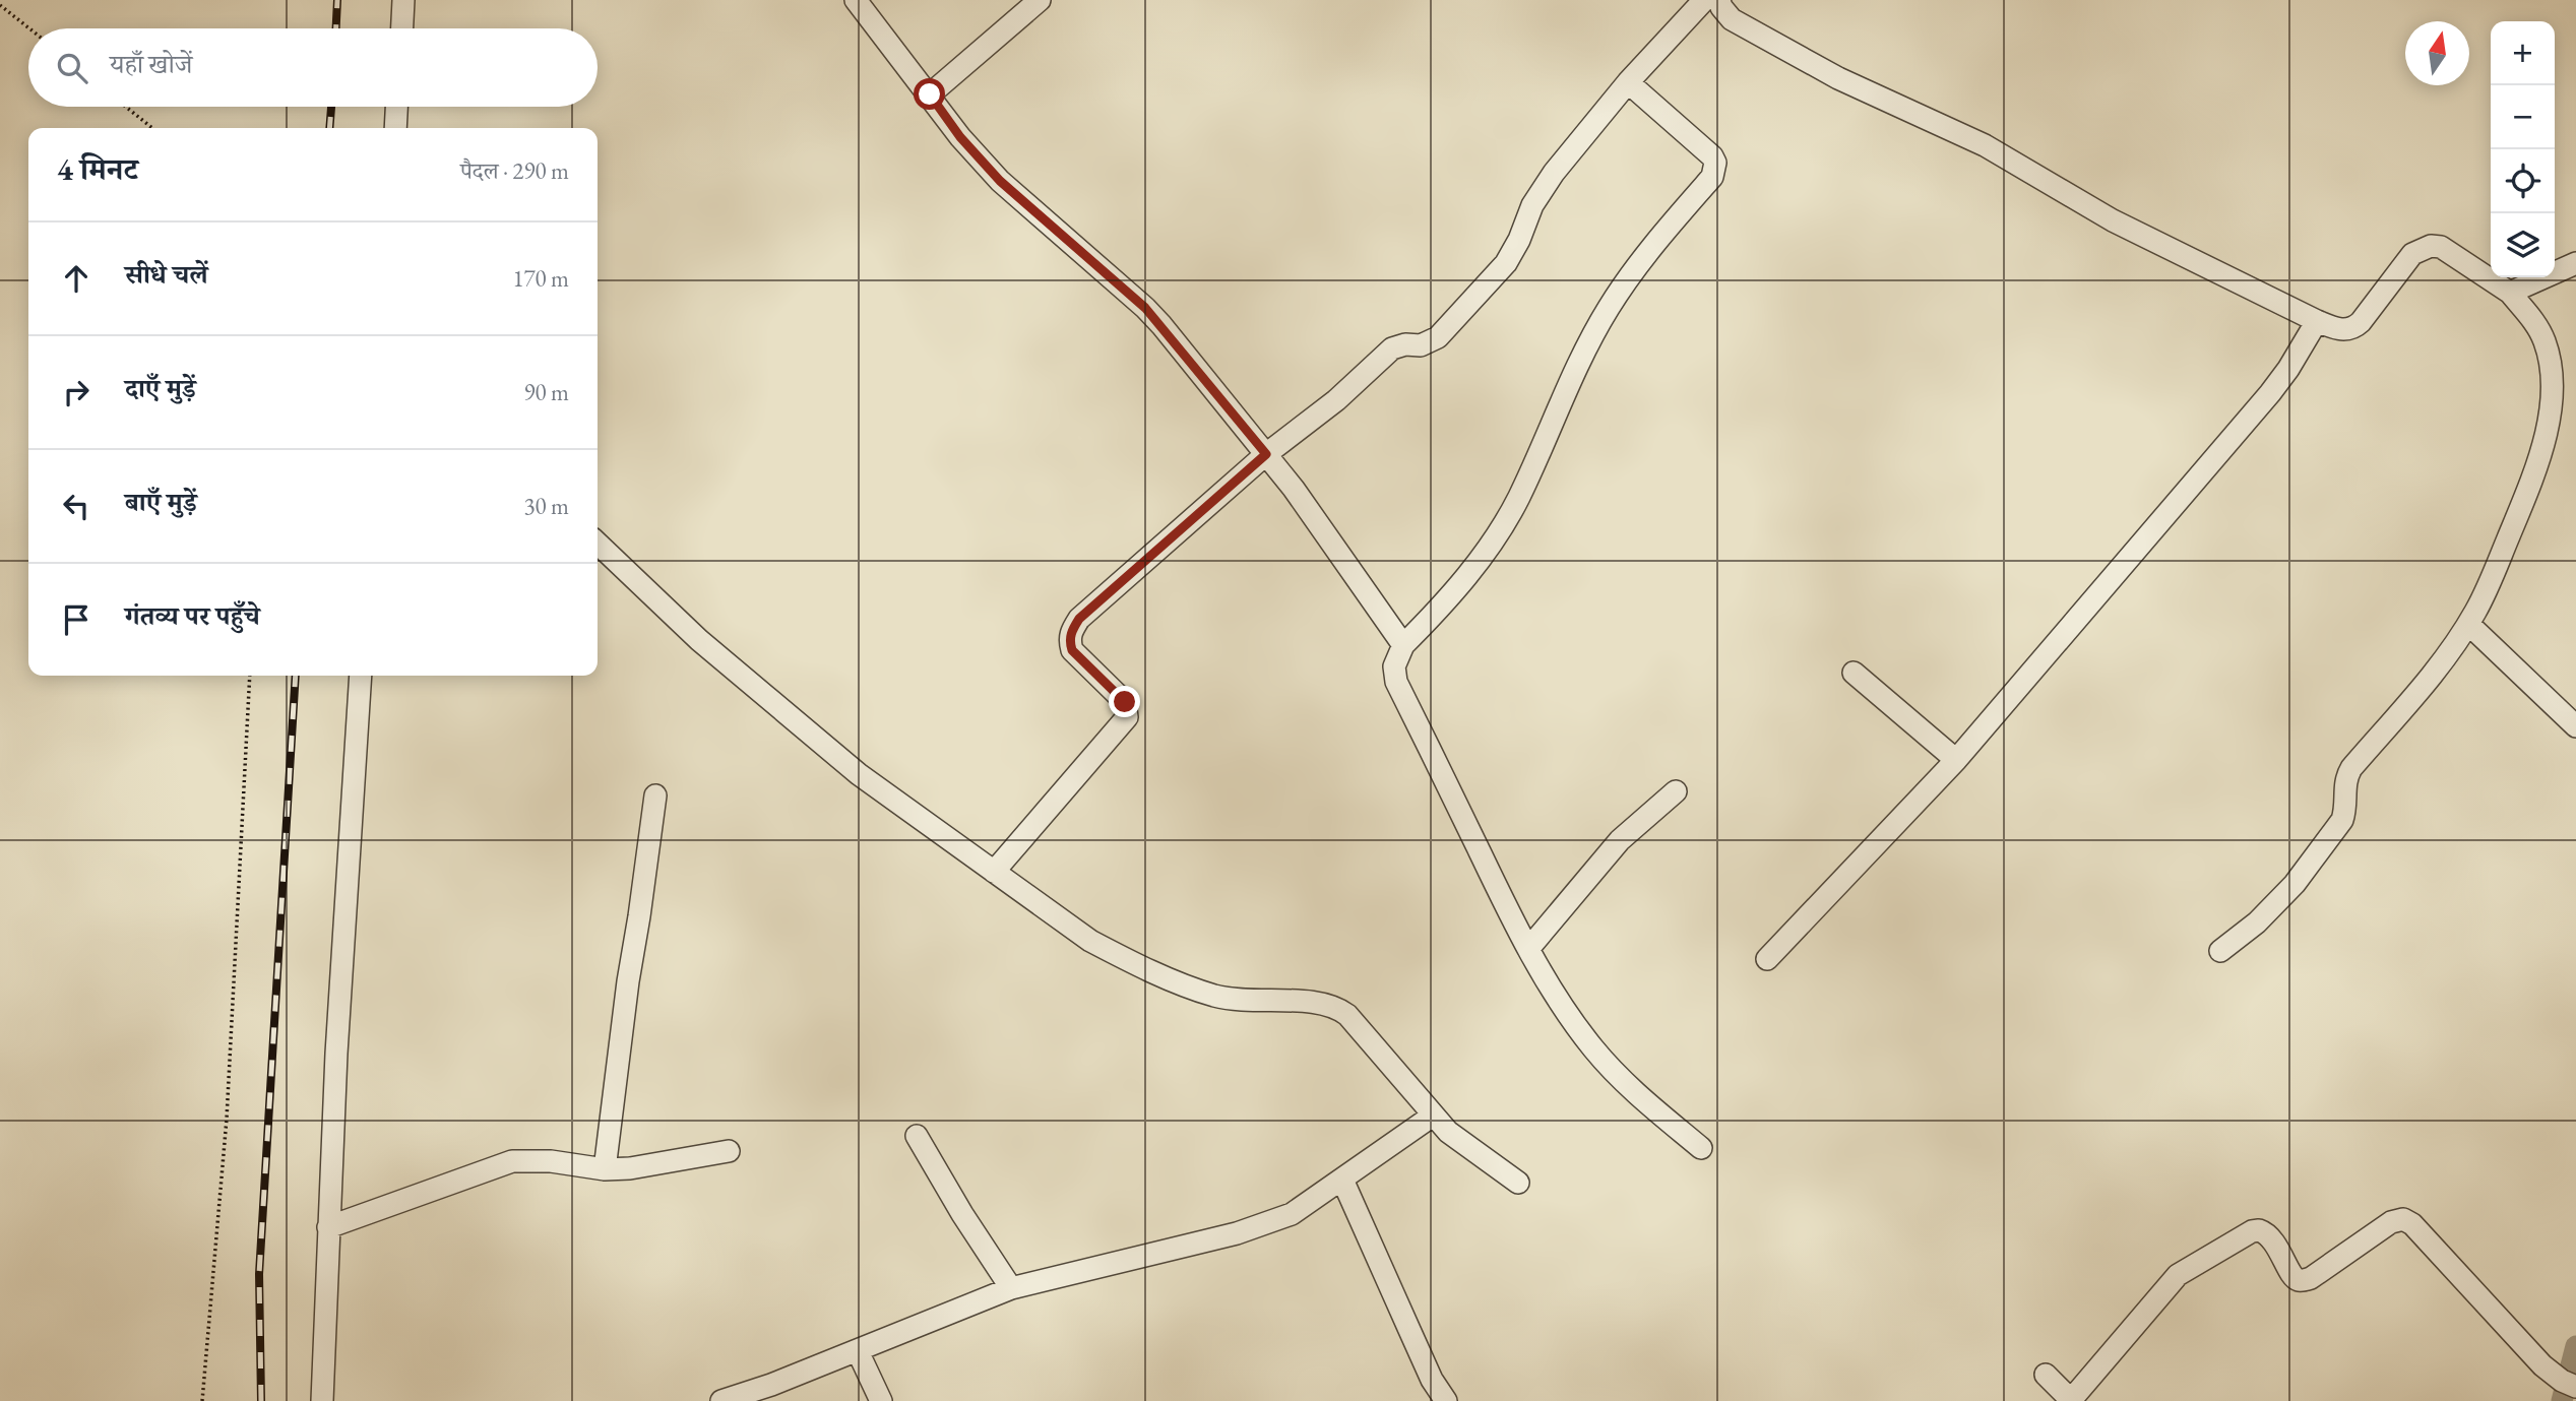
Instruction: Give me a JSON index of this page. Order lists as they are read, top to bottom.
{
  "north": "top",
  "page": {
    "map_buttons": ["+", "−"],
    "search": "यहाँ खोजें",
    "heading": ["4 मिनट", "पैदल · 290 m"],
    "list": [
      ["सीधे चलें", "170 m"],
      ["दाएँ मुड़ें", "90 m"],
      ["बाएँ मुड़ें", "30 m"],
      "गंतव्य पर पहुँचे"
    ]
  }
}
